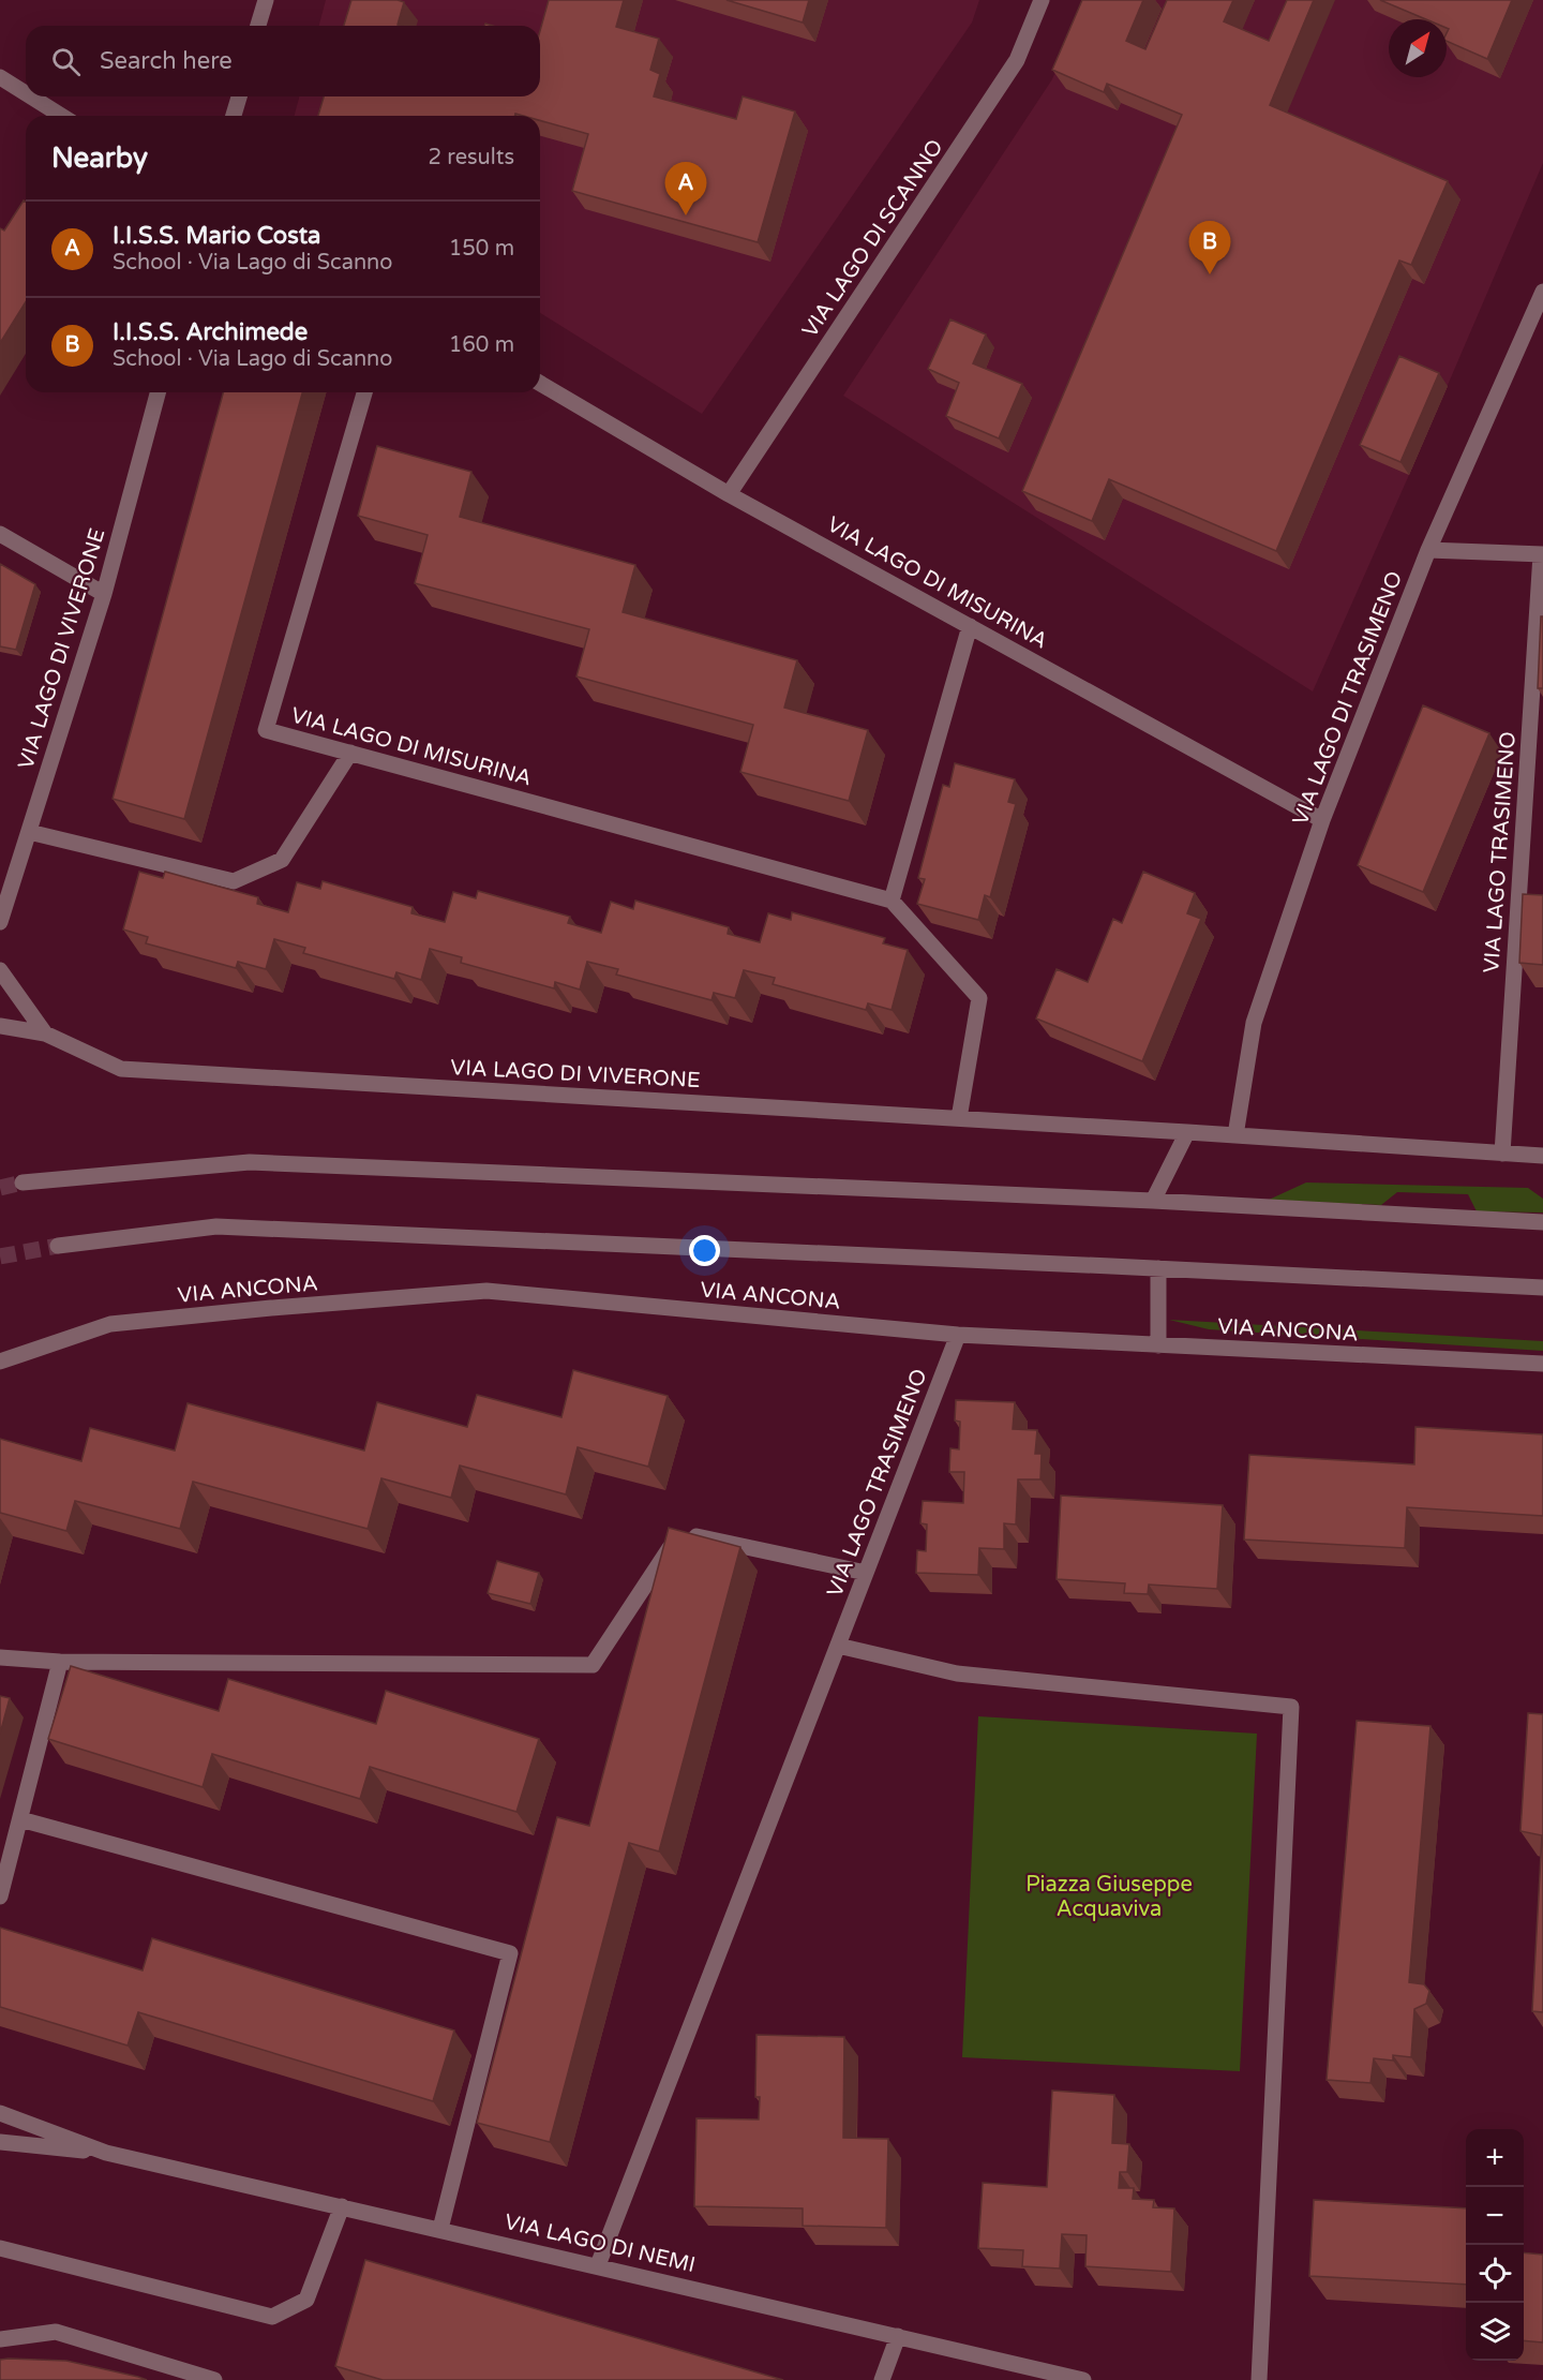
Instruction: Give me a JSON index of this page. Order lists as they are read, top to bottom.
{
  "streets": {
    "street": [
      "VIA LAGO DI SCANNO",
      "VIA LAGO DI MISURINA",
      "VIA LAGO DI VIVERONE",
      "VIA LAGO DI TRASIMENO",
      "VIA LAGO TRASIMENO",
      "VIA ANCONA",
      "VIA LAGO DI NEMI"
    ]
  },
  "crossings": [
    ["VIA LAGO DI SCANNO", "VIA LAGO DI MISURINA"],
    ["VIA LAGO DI MISURINA", "VIA LAGO DI TRASIMENO"],
    ["VIA LAGO TRASIMENO", "VIA ANCONA"]
  ],
  "parks": ["Piazza Giuseppe Acquaviva"],
  "north": "top right",
  "page": {
    "search": "Search here",
    "heading": ["Nearby", "2 results"],
    "pins": ["A", "B"],
    "list": [
      {
        "mark": "A",
        "name": "I.I.S.S. Mario Costa",
        "note": "School · Via Lago di Scanno",
        "value": "150 m"
      },
      {
        "mark": "B",
        "name": "I.I.S.S. Archimede",
        "note": "School · Via Lago di Scanno",
        "value": "160 m"
      }
    ],
    "map_buttons": ["+", "−"]
  }
}
